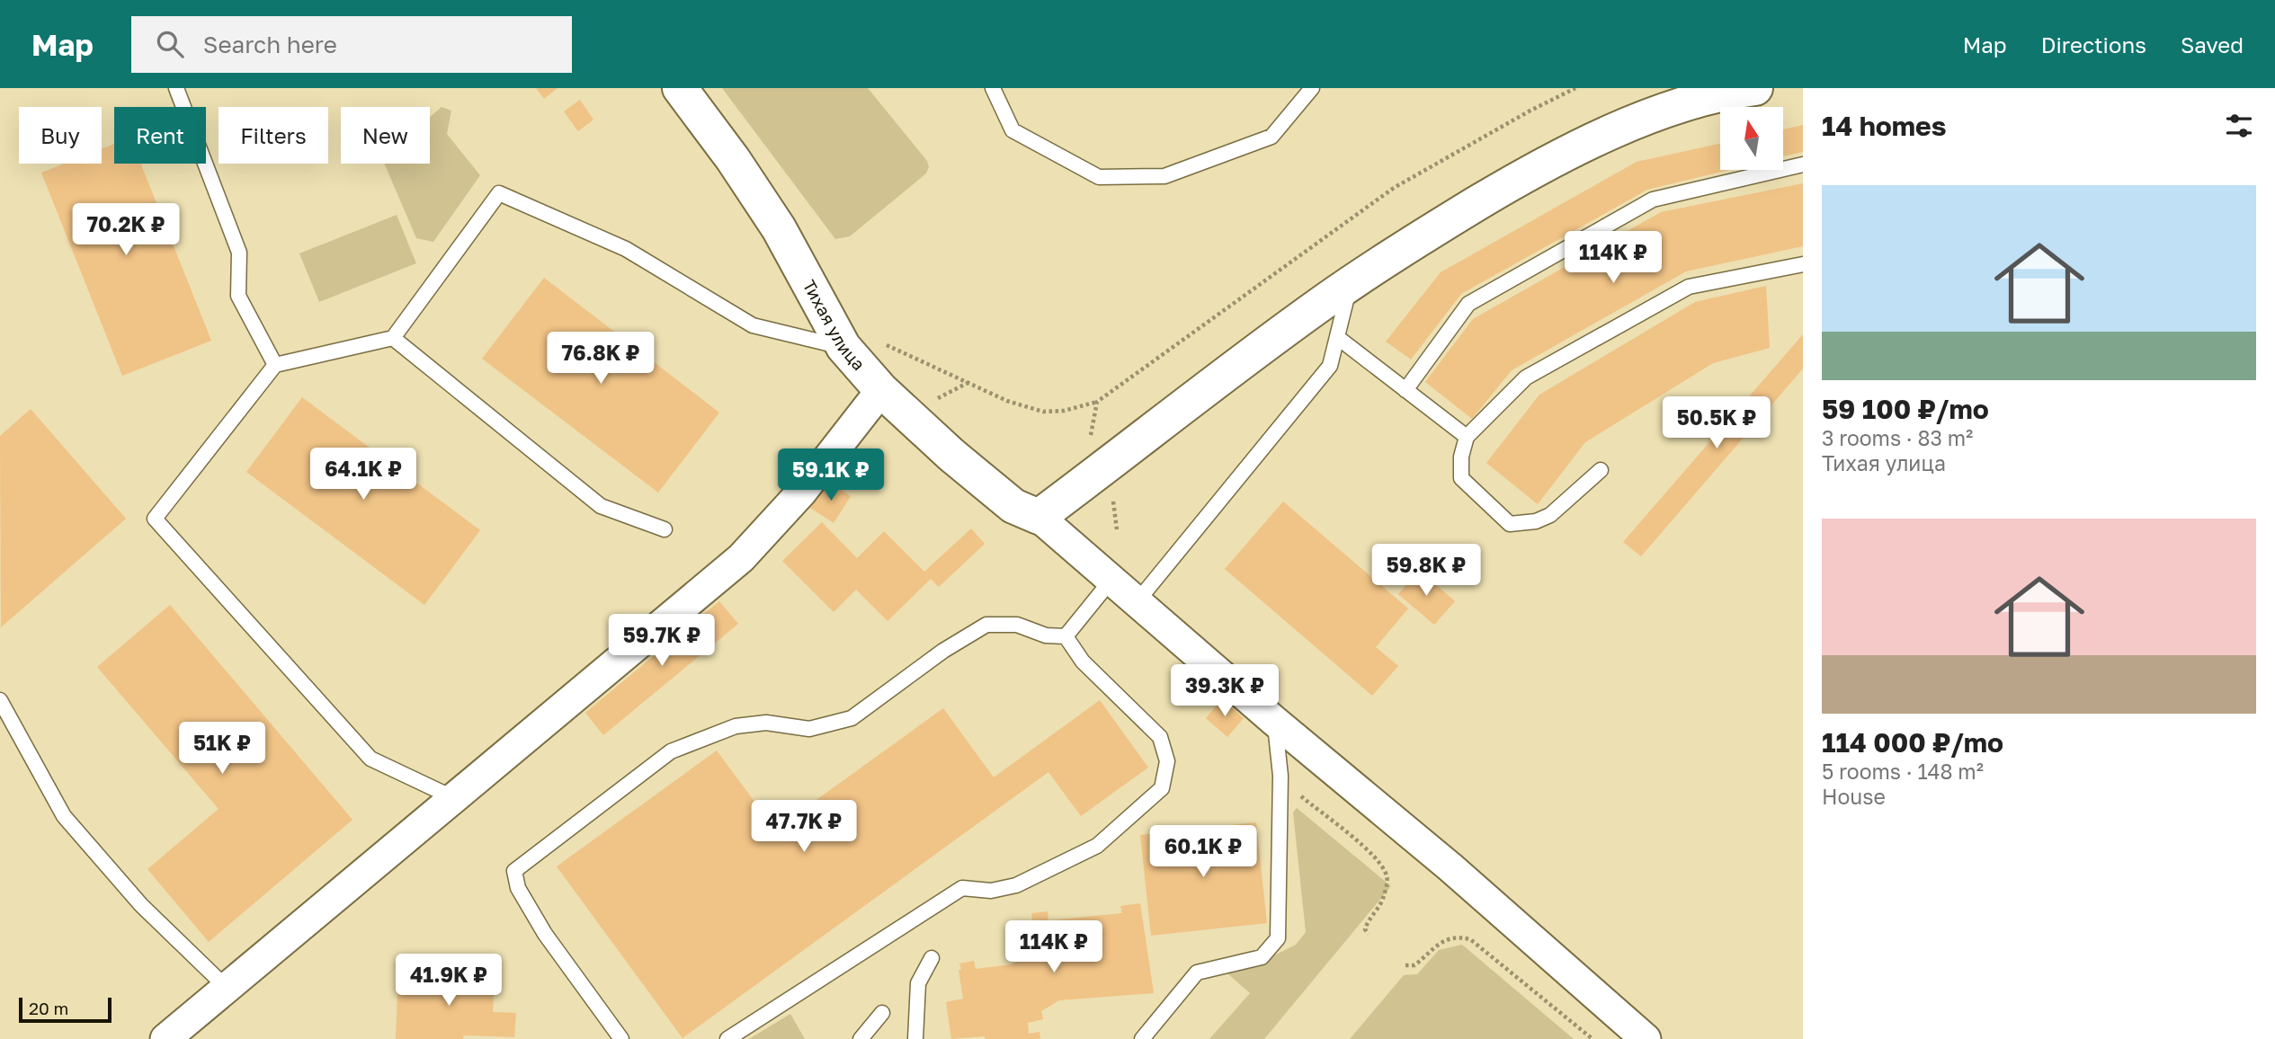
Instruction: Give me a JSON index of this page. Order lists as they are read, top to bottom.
{
  "streets": {
    "street": ["Тихая улица"]
  },
  "scale_bar": "20 m",
  "north": "top",
  "page": {
    "header": "Map",
    "search": "Search here",
    "nav": ["Map", "Directions", "Saved"],
    "heading": "14 homes",
    "chip": [
      "Buy",
      "Rent",
      "Filters",
      "New"
    ],
    "list": [
      {
        "name": "59 100 ₽/mo",
        "note": "3 rooms · 83 m² · Тихая улица"
      },
      {
        "name": "114 000 ₽/mo",
        "note": "5 rooms · 148 m² · House"
      }
    ],
    "price": [
      "70.2K ₽",
      "114K ₽",
      "76.8K ₽",
      "50.5K ₽",
      "64.1K ₽",
      "59.1K ₽",
      "59.8K ₽",
      "59.7K ₽",
      "39.3K ₽",
      "51K ₽",
      "47.7K ₽",
      "60.1K ₽",
      "114K ₽",
      "41.9K ₽"
    ],
    "scale": "20 m"
  }
}
